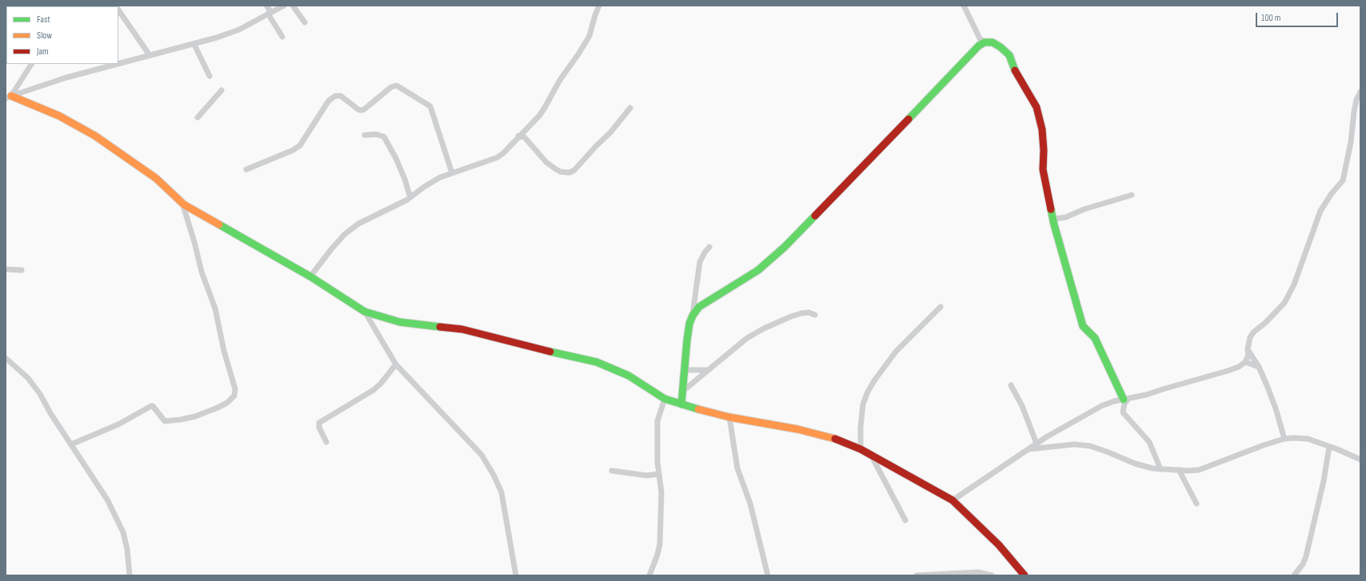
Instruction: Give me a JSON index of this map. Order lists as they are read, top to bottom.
{
  "legend": ["Fast", "Slow", "Jam"],
  "scale_bar": "100 m"
}
